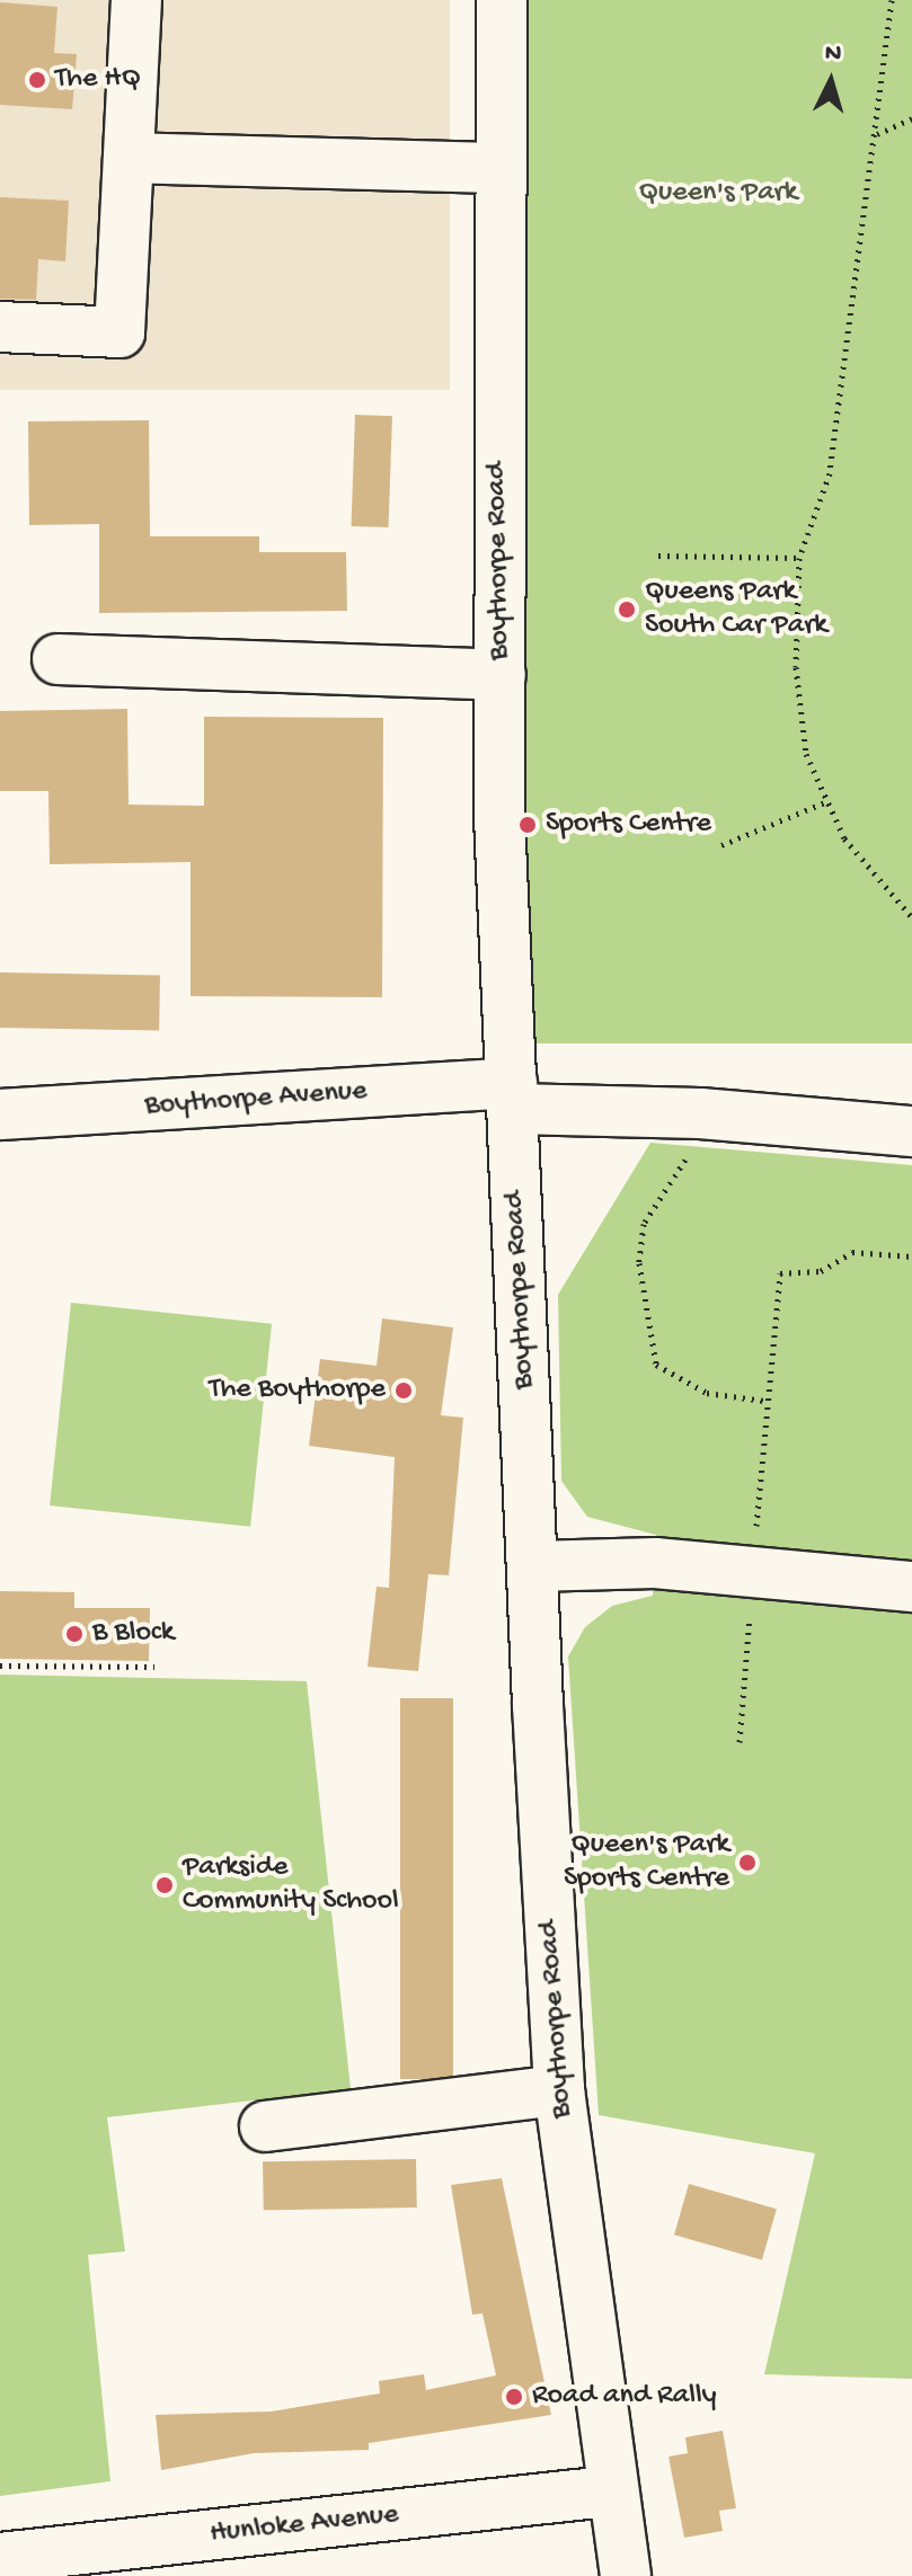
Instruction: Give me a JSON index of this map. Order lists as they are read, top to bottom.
{
  "streets": {
    "street": ["Boythorpe Road", "Boythorpe Avenue", "Hunloke Avenue"]
  },
  "crossings": [
    ["Boythorpe Road", "Boythorpe Avenue"],
    ["Boythorpe Road", "Hunloke Avenue"]
  ],
  "parks": ["Queen's Park"],
  "places": [
    "The HQ",
    "Queens Park South Car Park",
    "Sports Centre",
    "The Boythorpe",
    "B Block",
    "Queen's Park Sports Centre",
    "Parkside Community School",
    "Road and Rally"
  ],
  "north": "top"
}
